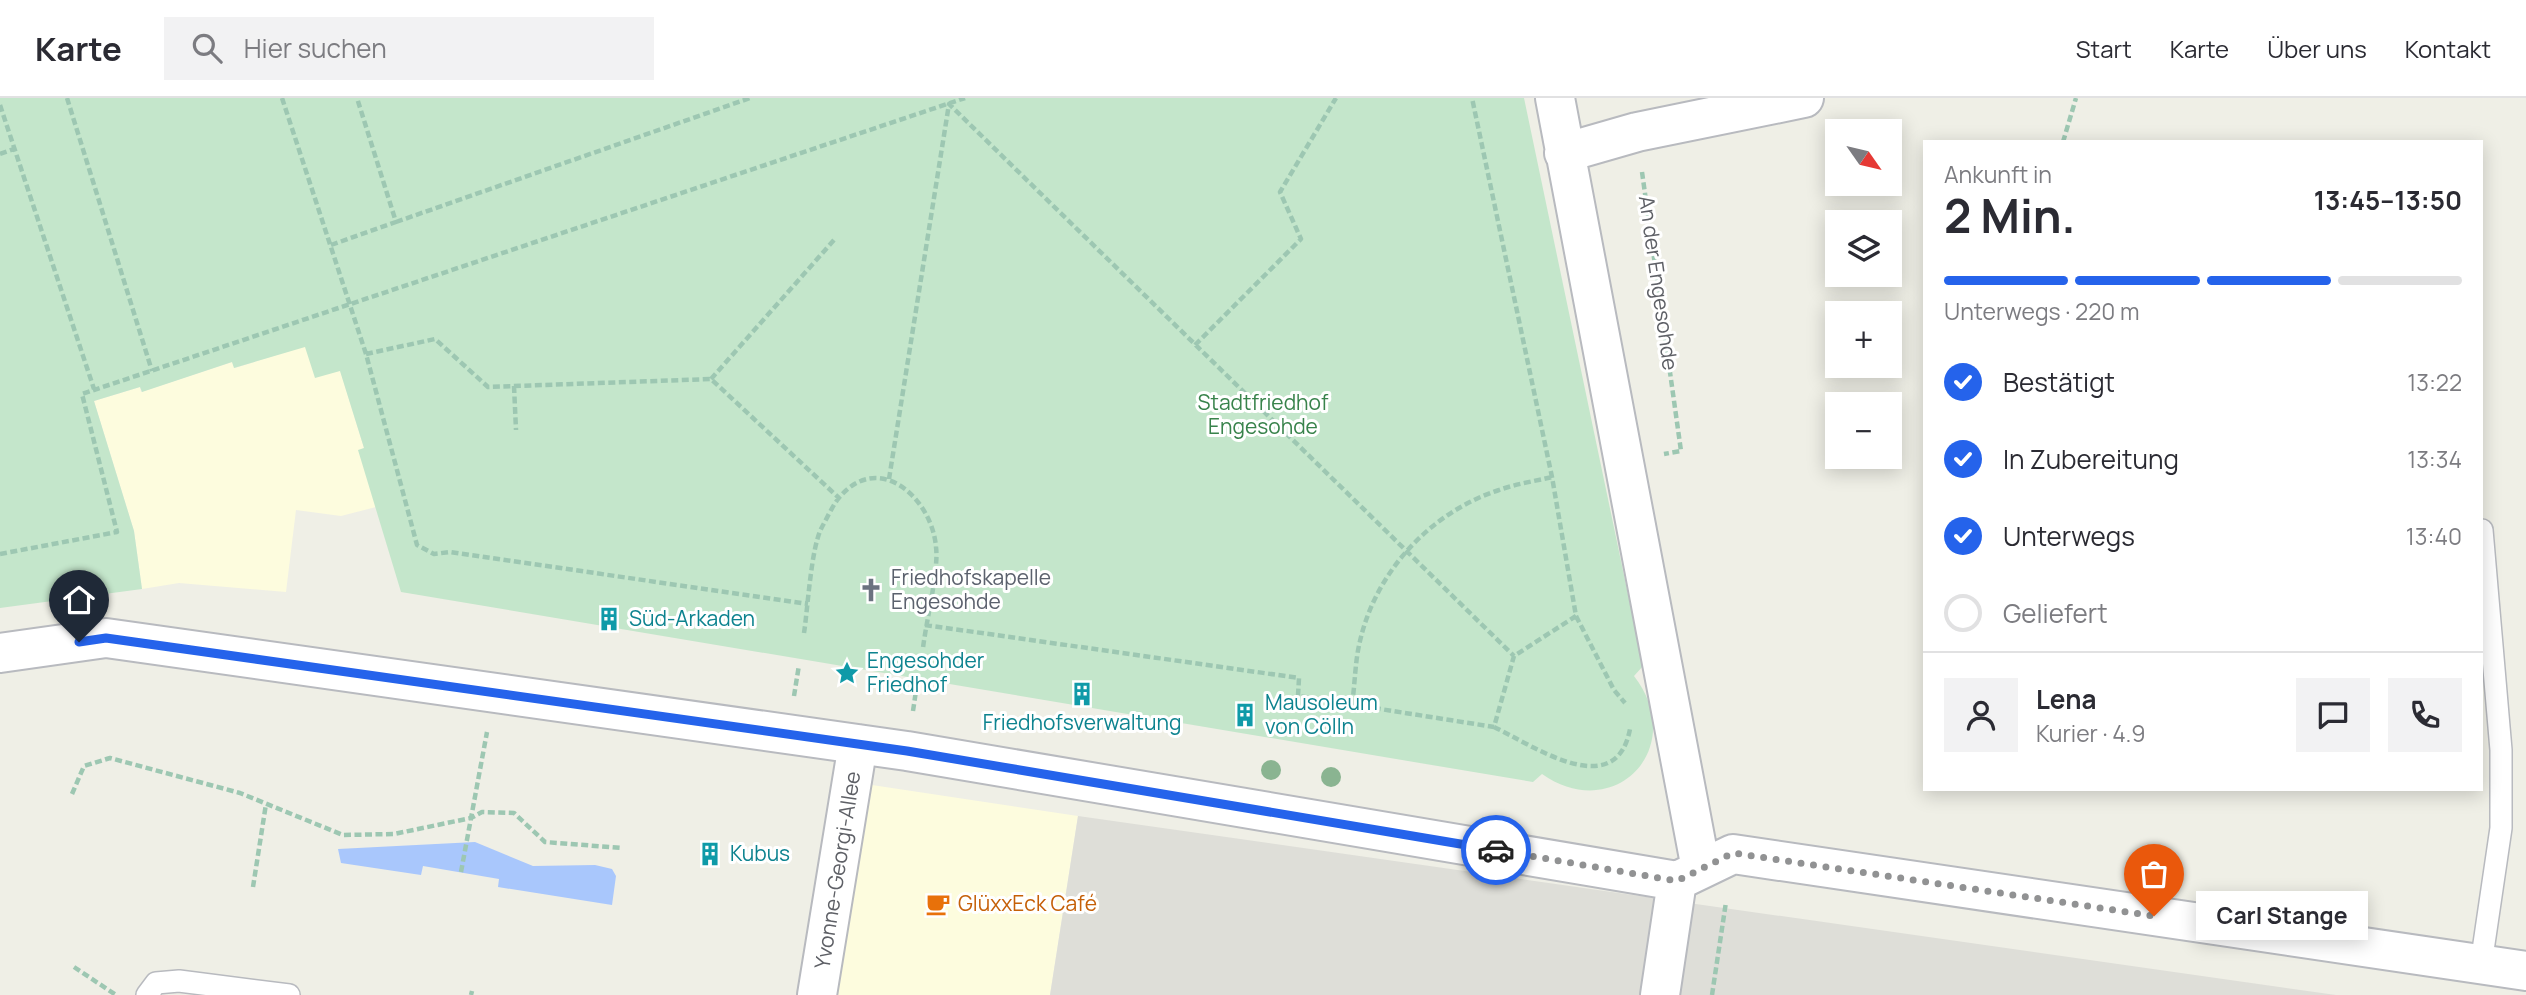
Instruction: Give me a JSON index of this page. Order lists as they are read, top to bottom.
{
  "streets": {
    "street": ["Yvonne-Georgi-Allee"],
    "path": ["An der Engesohde"]
  },
  "parks": ["Stadtfriedhof Engesohde"],
  "places": {
    "church": ["Friedhofskapelle Engesohde"],
    "building": [
      "Süd-Arkaden",
      "Friedhofsverwaltung",
      "Mausoleum von Cölln",
      "Kubus"
    ],
    "place": ["Engesohder Friedhof"],
    "cafe": ["GlüxxEck Café"],
    "other": ["Carl Stange"]
  },
  "north": "bottom right",
  "page": {
    "header": "Karte",
    "search": "Hier suchen",
    "nav": [
      "Start",
      "Karte",
      "Über uns",
      "Kontakt"
    ],
    "map_buttons": ["+", "−"],
    "heading": ["2 Min.", "Ankunft in", "13:45–13:50"],
    "panel": ["Lena", "Kurier · 4.9"],
    "bar": "Unterwegs · 220 m",
    "list": [
      ["Bestätigt", "13:22"],
      ["In Zubereitung", "13:34"],
      ["Unterwegs", "13:40"],
      "Geliefert"
    ],
    "bubble": "Carl Stange"
  }
}
